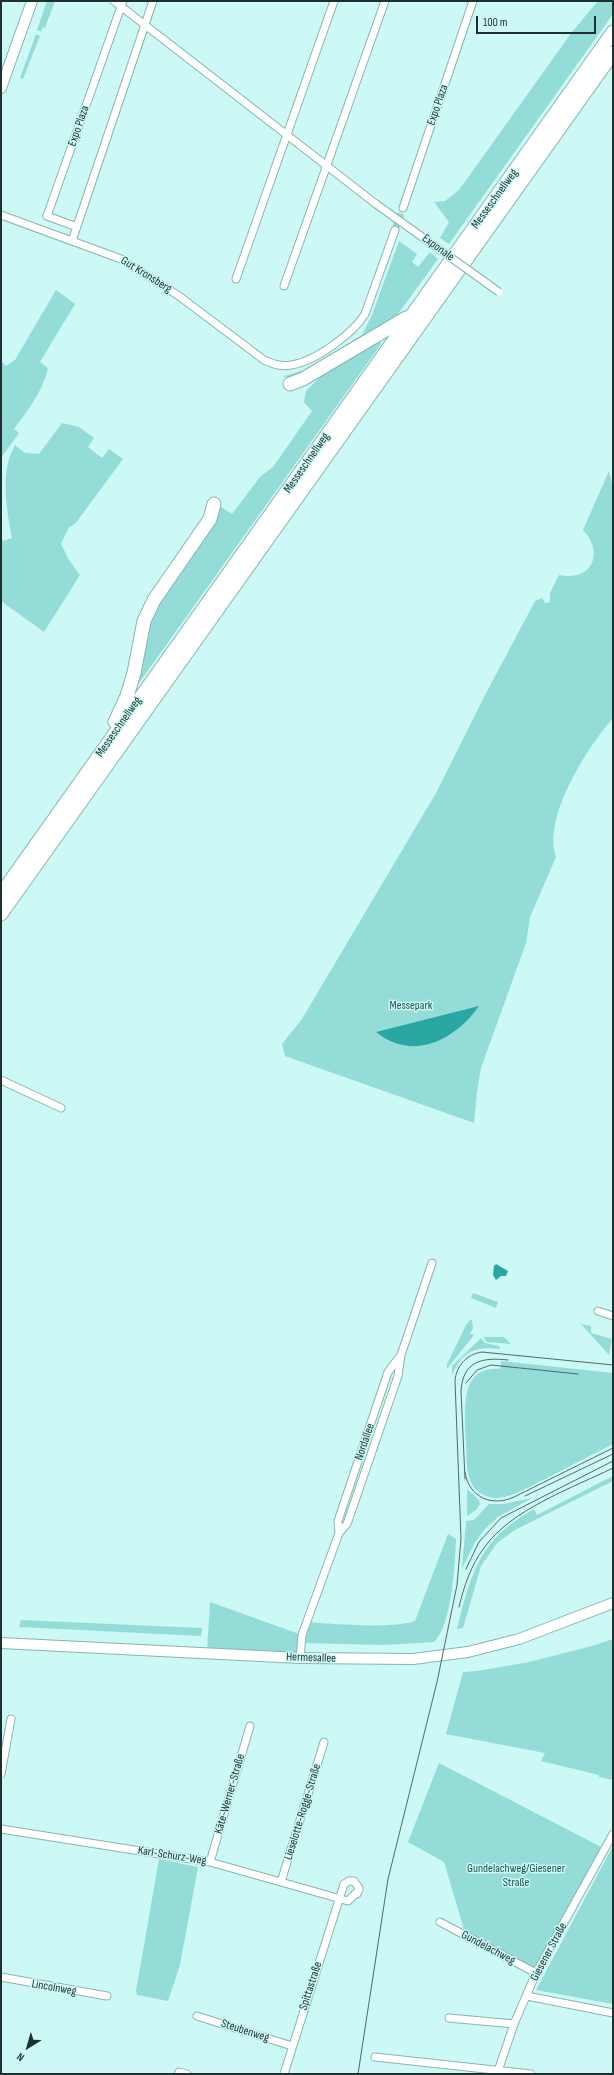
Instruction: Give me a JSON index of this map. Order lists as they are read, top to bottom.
{
  "streets": {
    "highway": ["Messeschnellweg"],
    "main road": ["Hermesallee"],
    "street": [
      "Expo Plaza",
      "Exponale",
      "Gut Kronsberg",
      "Nordallee",
      "Käte-Werner-Straße",
      "Lieselotte-Rogge-Straße",
      "Karl-Schurz-Weg",
      "Gundelachweg",
      "Giesener Straße",
      "Spittastraße",
      "Lincolnweg",
      "Steubenweg"
    ]
  },
  "crossings": [
    ["Nordallee", "Hermesallee"],
    ["Käte-Werner-Straße", "Karl-Schurz-Weg"],
    ["Lieselotte-Rogge-Straße", "Karl-Schurz-Weg"],
    ["Karl-Schurz-Weg", "Spittastraße"],
    ["Gundelachweg", "Giesener Straße"],
    ["Spittastraße", "Steubenweg"]
  ],
  "parks": ["Messepark", "Gundelachweg/Giesener Straße"],
  "scale_bar": "100 m",
  "north": "bottom left"
}
